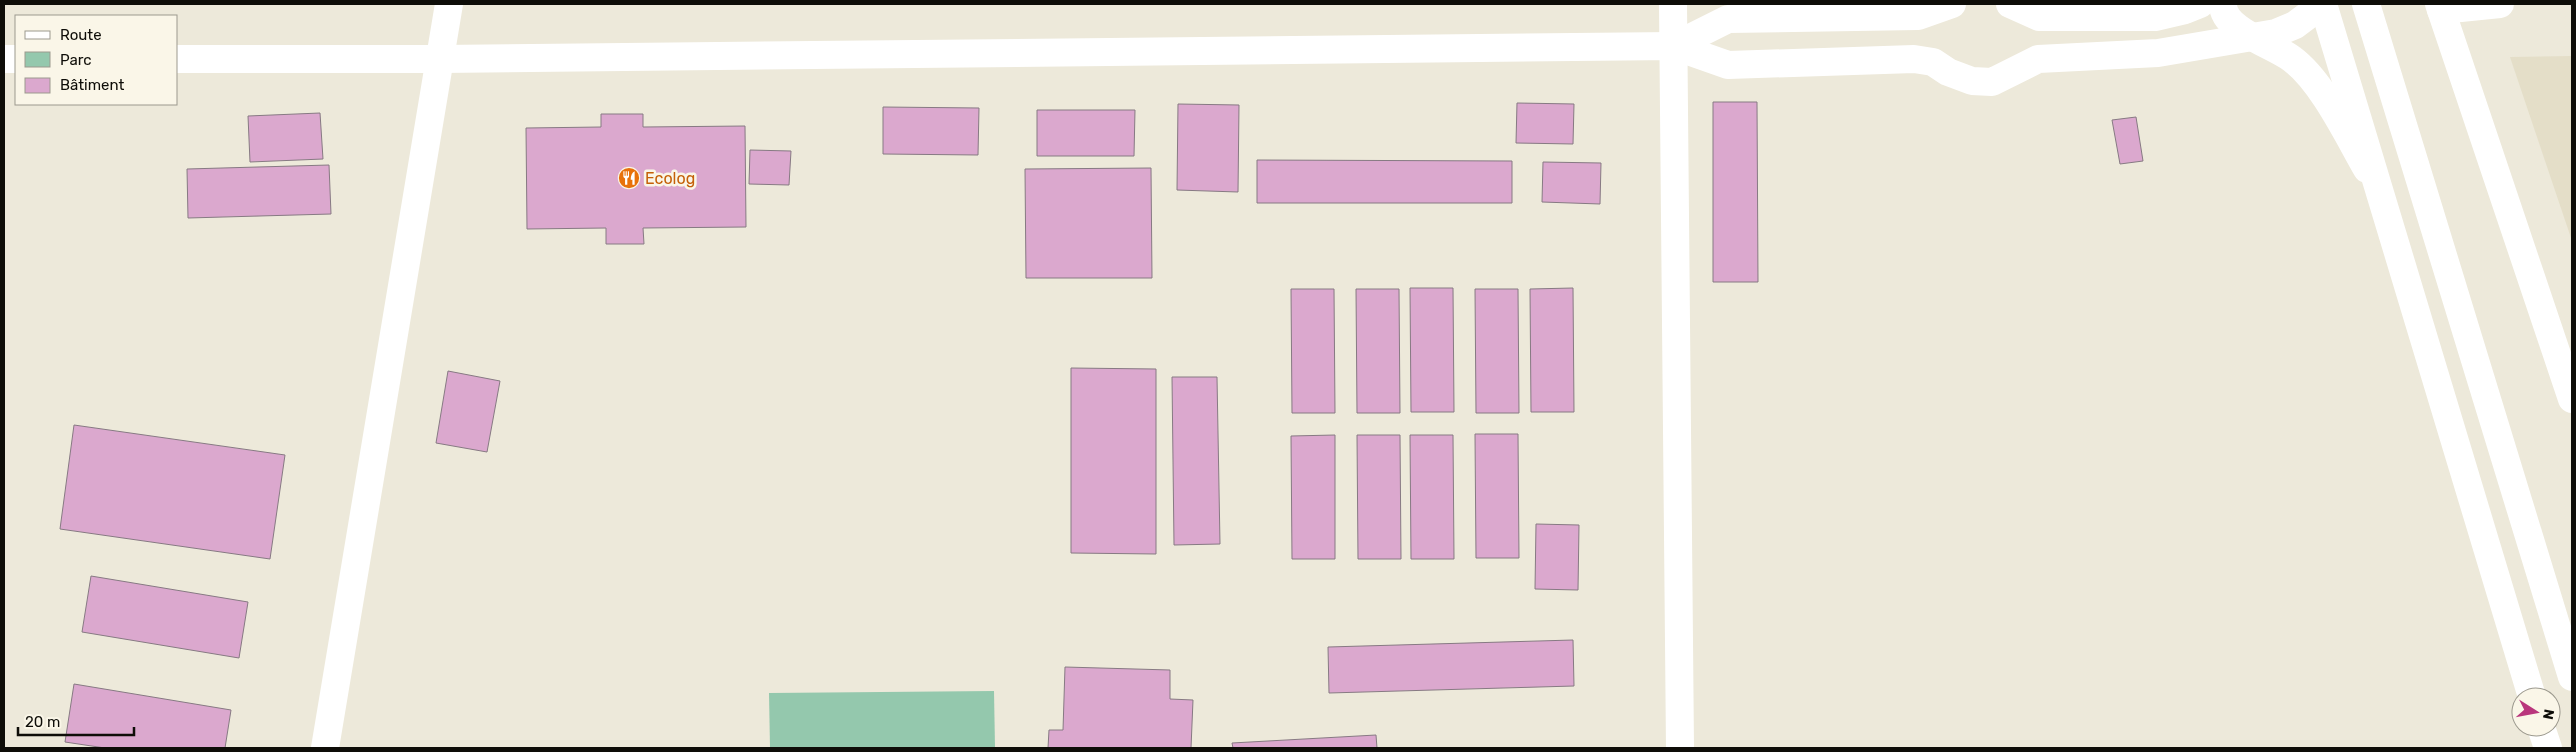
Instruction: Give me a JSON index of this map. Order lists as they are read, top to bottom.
{
  "places": {
    "restaurant": ["Ecolog"]
  },
  "legend": ["Route", "Parc", "Bâtiment"],
  "scale_bar": "20 m",
  "north": "right"
}
